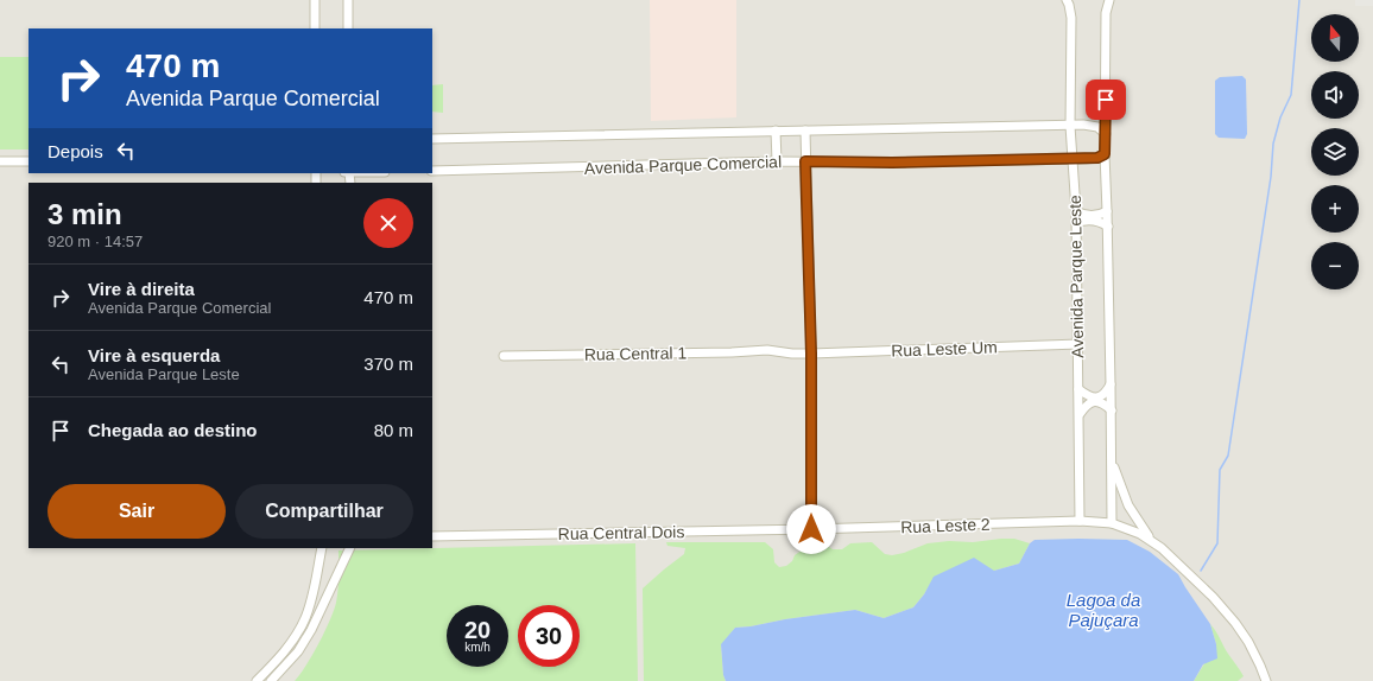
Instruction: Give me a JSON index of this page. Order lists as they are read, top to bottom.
{
  "streets": {
    "street": [
      "Avenida Parque Comercial",
      "Avenida Parque Leste",
      "Rua Leste Um",
      "Rua Central 1",
      "Rua Leste 2",
      "Rua Central Dois"
    ]
  },
  "crossings": [
    ["Avenida Parque Comercial", "Avenida Parque Leste"],
    ["Avenida Parque Leste", "Rua Leste Um"],
    ["Avenida Parque Leste", "Rua Leste 2"],
    ["Rua Leste Um", "Rua Central 1"],
    ["Rua Leste 2", "Rua Central Dois"]
  ],
  "water": ["Lagoa da Pajuçara"],
  "north": "top",
  "page": {
    "map_buttons": ["+", "−"],
    "turn": ["470 m", "Avenida Parque Comercial"],
    "then": "Depois",
    "heading": ["3 min", "920 m · 14:57"],
    "list": [
      {
        "name": "Vire à direita",
        "note": "Avenida Parque Comercial",
        "value": "470 m"
      },
      {
        "name": "Vire à esquerda",
        "note": "Avenida Parque Leste",
        "value": "370 m"
      },
      {
        "name": "Chegada ao destino",
        "value": "80 m"
      }
    ],
    "buttons": ["Sair", "Compartilhar"],
    "speed": "20 km/h",
    "limit": "30"
  }
}
